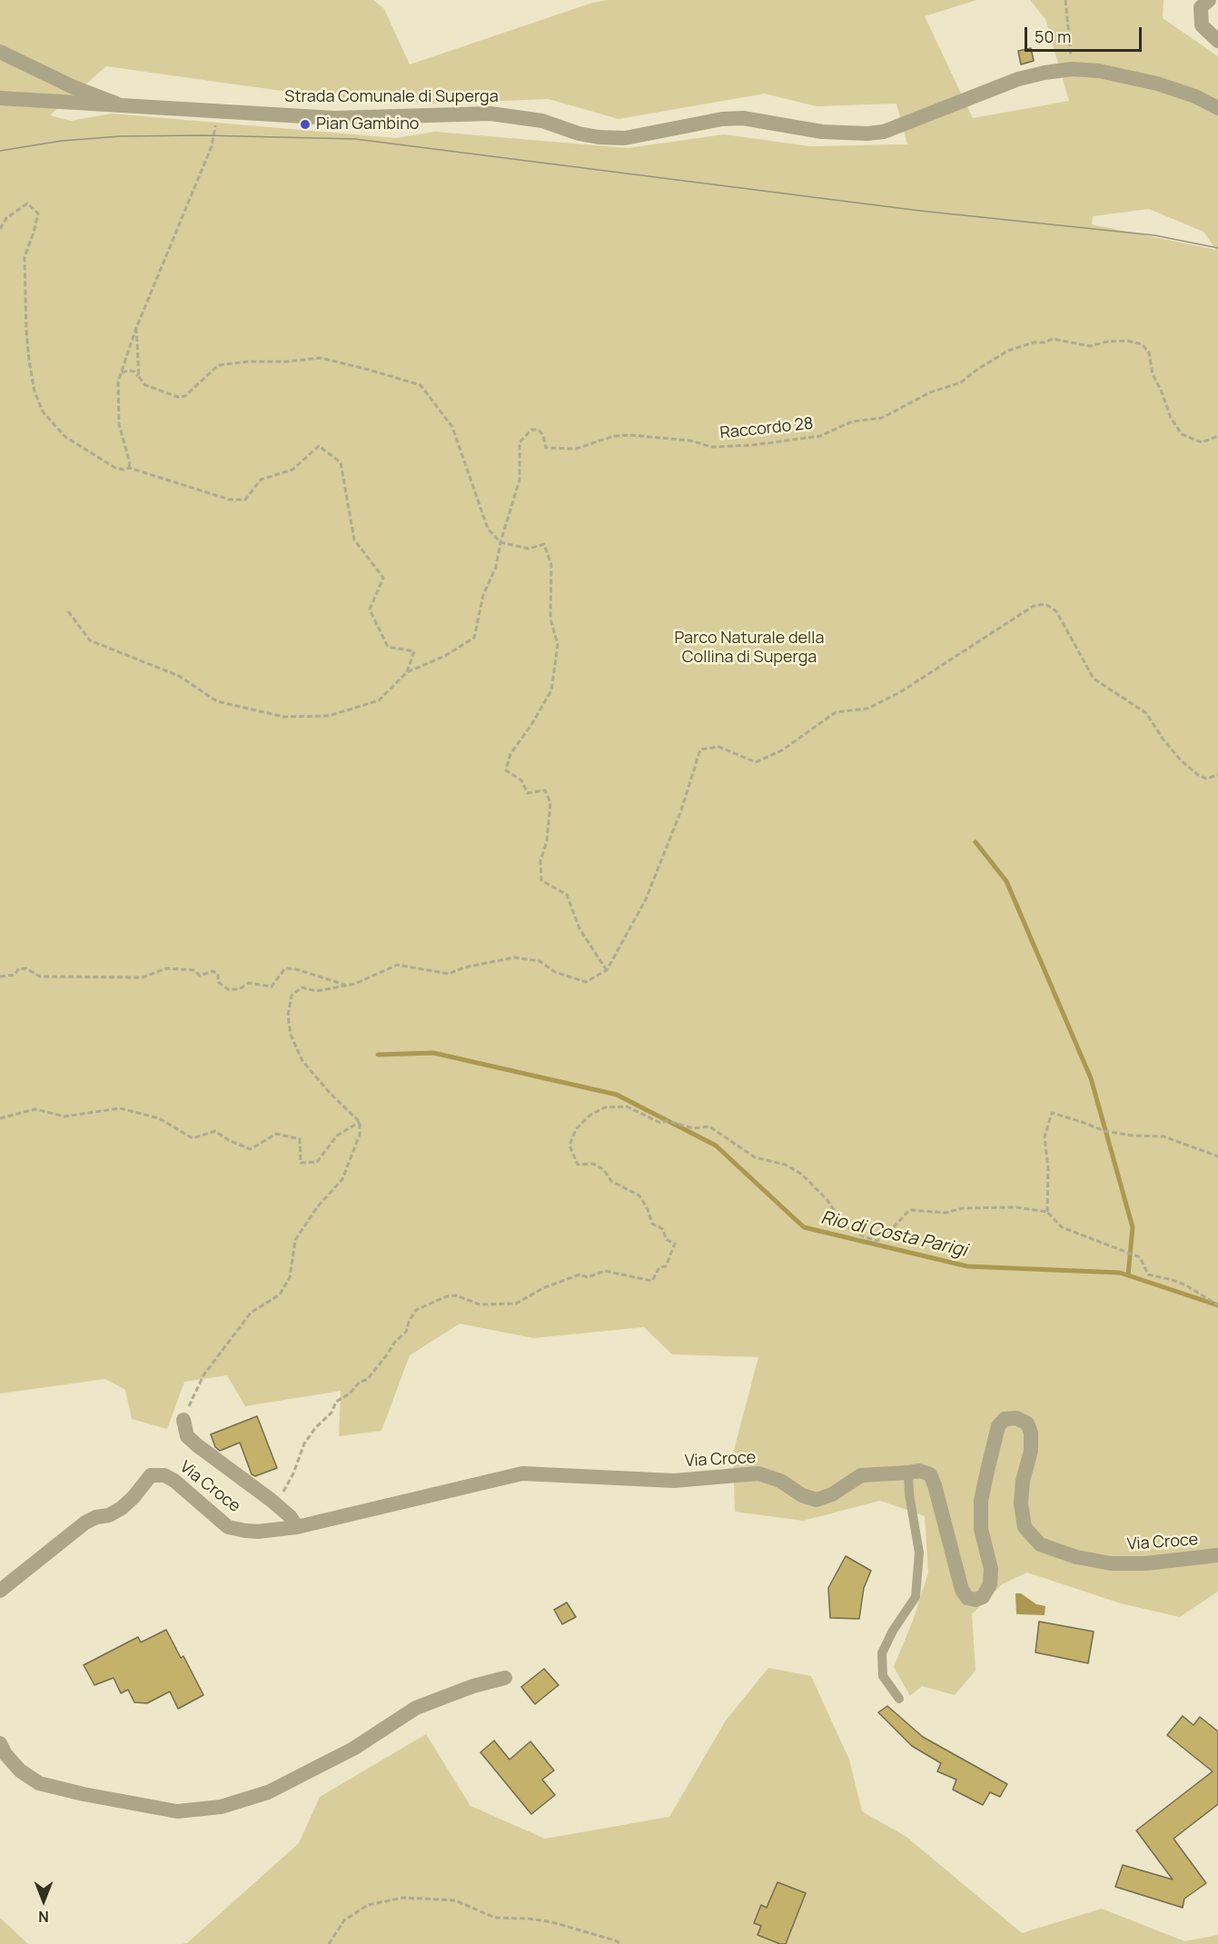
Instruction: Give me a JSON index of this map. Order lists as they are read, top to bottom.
{
  "streets": {
    "street": ["Strada Comunale di Superga", "Via Croce"],
    "path": ["Raccordo 28"]
  },
  "water": ["Rio di Costa Parigi"],
  "parks": ["Parco Naturale della Collina di Superga"],
  "places": ["Pian Gambino"],
  "scale_bar": "50 m",
  "north": "bottom"
}
